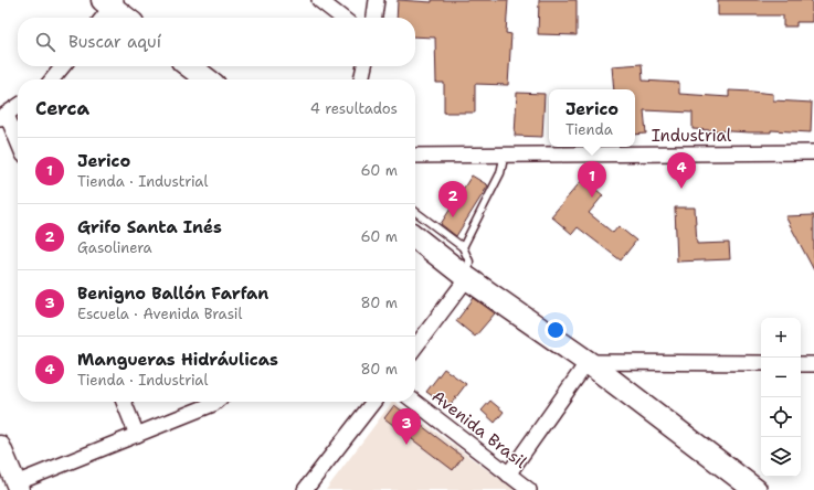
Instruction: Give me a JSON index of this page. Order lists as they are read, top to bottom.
{
  "streets": {
    "street": ["Industrial", "Avenida Brasil"]
  },
  "page": {
    "search": "Buscar aquí",
    "heading": ["Cerca", "4 resultados"],
    "popup": ["Jerico", "Tienda"],
    "list": [
      {
        "mark": "1",
        "name": "Jerico",
        "note": "Tienda · Industrial",
        "value": "60 m"
      },
      {
        "mark": "2",
        "name": "Grifo Santa Inés",
        "note": "Gasolinera",
        "value": "60 m"
      },
      {
        "mark": "3",
        "name": "Benigno Ballón Farfan",
        "note": "Escuela · Avenida Brasil",
        "value": "80 m"
      },
      {
        "mark": "4",
        "name": "Mangueras Hidráulicas",
        "note": "Tienda · Industrial",
        "value": "80 m"
      }
    ],
    "pins": [
      "4",
      "1",
      "2",
      "3"
    ],
    "map_buttons": ["+", "−"]
  }
}
